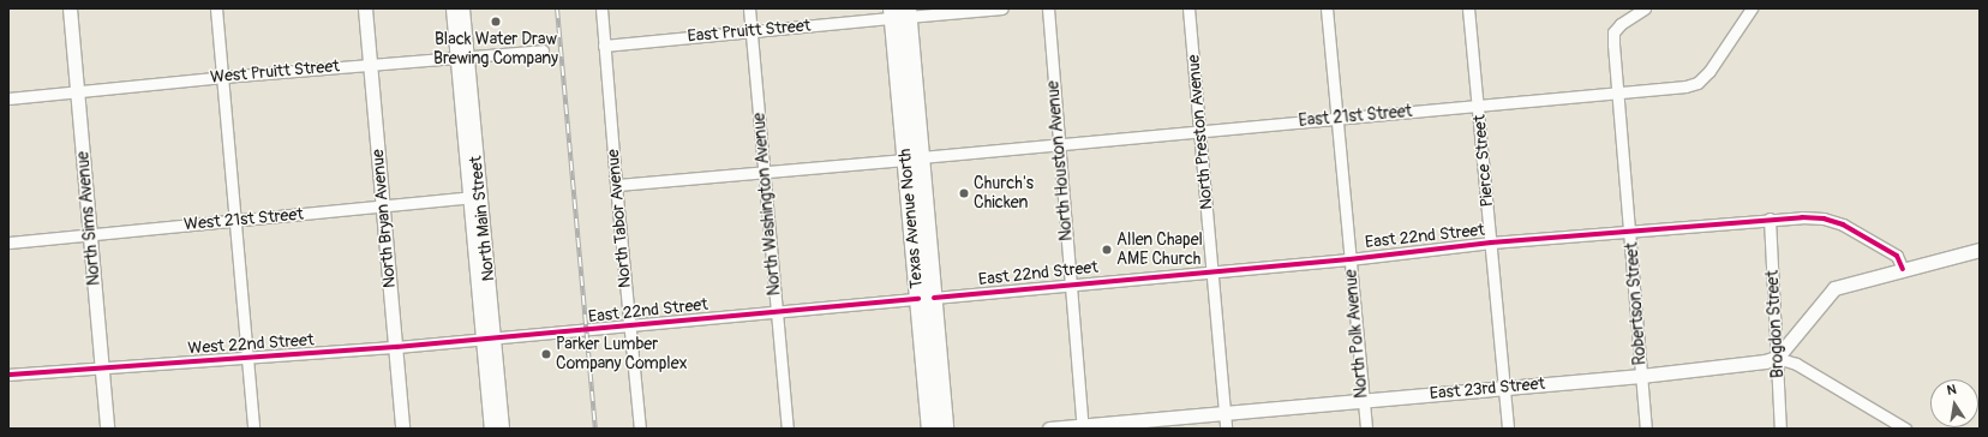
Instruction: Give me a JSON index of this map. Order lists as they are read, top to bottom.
{
  "streets": {
    "main road": ["Texas Avenue North"],
    "street": [
      "East Pruitt Street",
      "West Pruitt Street",
      "East 21st Street",
      "North Preston Avenue",
      "North Houston Avenue",
      "Pierce Street",
      "North Washington Avenue",
      "North Sims Avenue",
      "North Bryan Avenue",
      "North Main Street",
      "North Tabor Avenue",
      "West 21st Street",
      "East 22nd Street",
      "Robertson Street",
      "Brogdon Street",
      "North Polk Avenue",
      "West 22nd Street",
      "East 23rd Street"
    ]
  },
  "crossings": [
    ["East Pruitt Street", "North Washington Avenue"],
    ["East Pruitt Street", "North Tabor Avenue"],
    ["East Pruitt Street", "Texas Avenue North"],
    ["West Pruitt Street", "North Sims Avenue"],
    ["West Pruitt Street", "North Bryan Avenue"],
    ["West Pruitt Street", "North Main Street"],
    ["East 21st Street", "North Preston Avenue"],
    ["East 21st Street", "North Houston Avenue"],
    ["East 21st Street", "Pierce Street"],
    ["East 21st Street", "North Washington Avenue"],
    ["East 21st Street", "North Tabor Avenue"],
    ["East 21st Street", "Texas Avenue North"],
    ["East 21st Street", "Robertson Street"],
    ["East 21st Street", "North Polk Avenue"],
    ["North Preston Avenue", "East 22nd Street"],
    ["North Preston Avenue", "East 23rd Street"],
    ["North Houston Avenue", "East 22nd Street"],
    ["North Houston Avenue", "East 23rd Street"],
    ["Pierce Street", "East 22nd Street"],
    ["Pierce Street", "East 23rd Street"],
    ["North Washington Avenue", "East 22nd Street"],
    ["North Sims Avenue", "West 21st Street"],
    ["North Sims Avenue", "West 22nd Street"],
    ["North Bryan Avenue", "West 21st Street"],
    ["North Bryan Avenue", "West 22nd Street"],
    ["North Main Street", "West 21st Street"],
    ["North Main Street", "East 22nd Street"],
    ["North Main Street", "West 22nd Street"],
    ["North Tabor Avenue", "East 22nd Street"],
    ["Texas Avenue North", "East 22nd Street"],
    ["East 22nd Street", "Robertson Street"],
    ["East 22nd Street", "Brogdon Street"],
    ["East 22nd Street", "North Polk Avenue"],
    ["East 22nd Street", "West 22nd Street"],
    ["Robertson Street", "East 23rd Street"],
    ["Brogdon Street", "East 23rd Street"],
    ["North Polk Avenue", "East 23rd Street"]
  ],
  "places": [
    "Black Water Draw Brewing Company",
    "Church's Chicken",
    "Allen Chapel AME Church",
    "Parker Lumber Company Complex"
  ],
  "north": "top"
}
